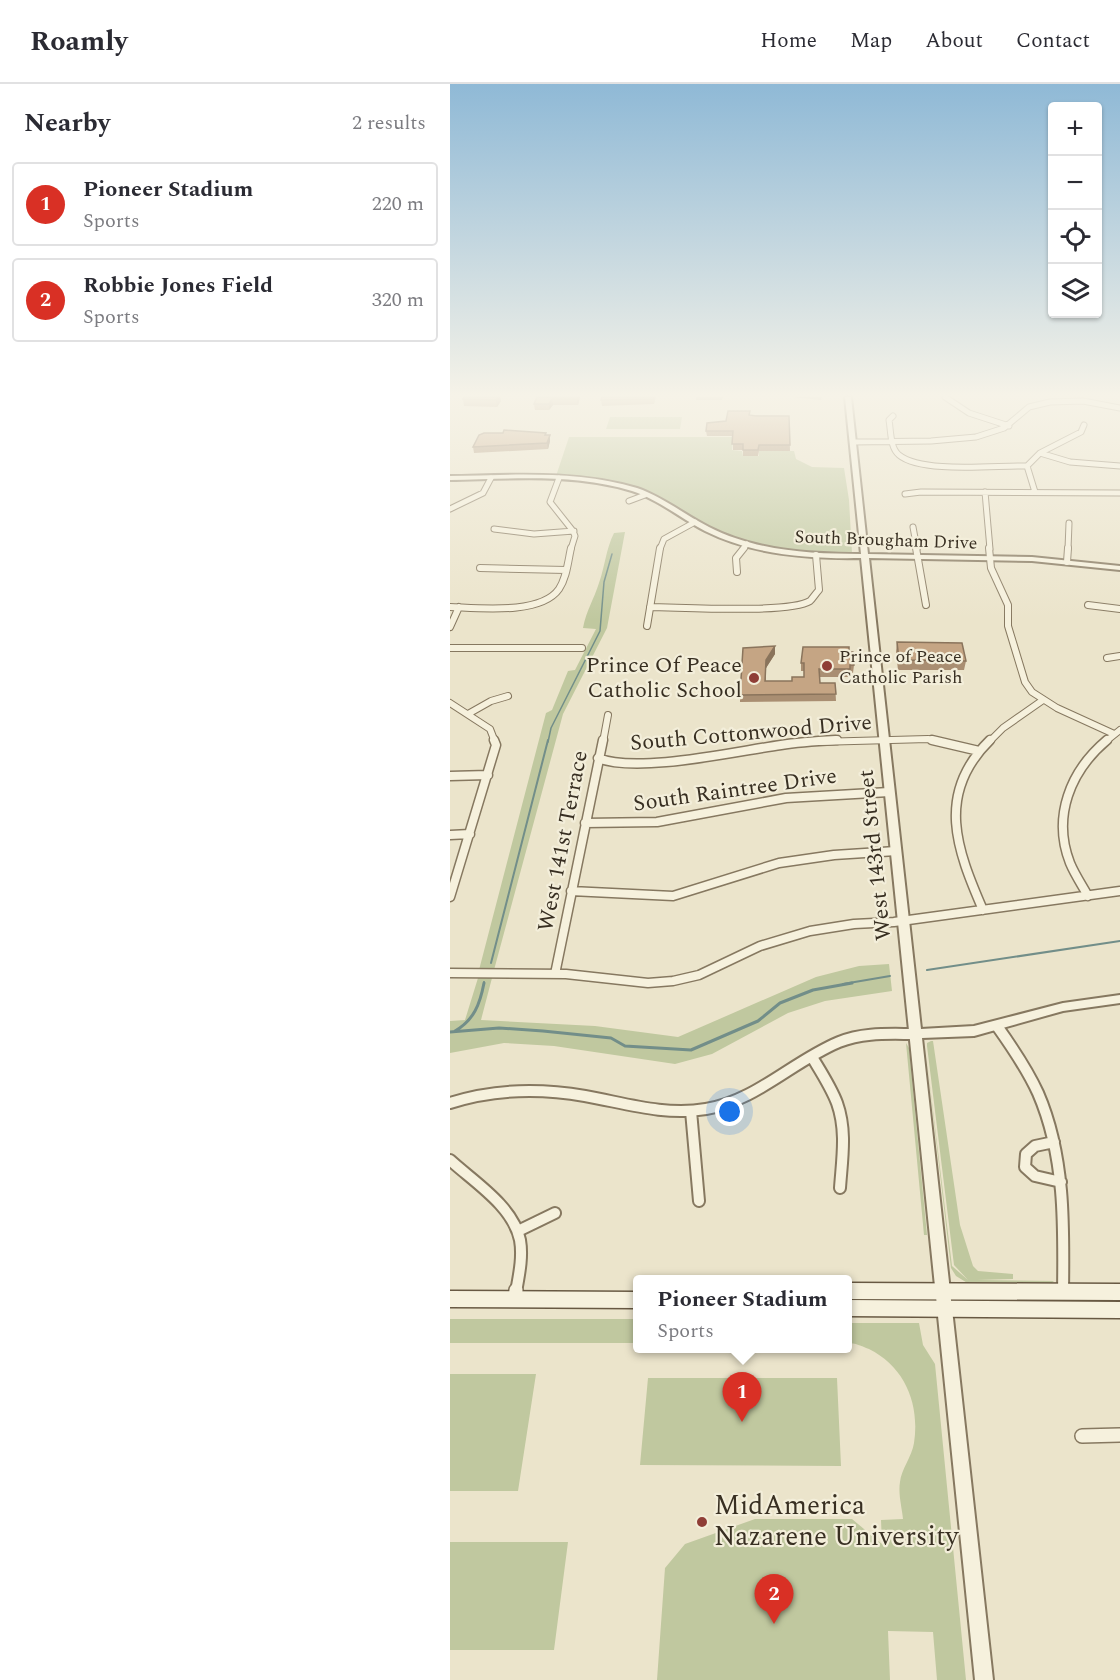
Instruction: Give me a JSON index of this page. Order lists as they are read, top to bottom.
{
  "streets": {
    "street": [
      "South Brougham Drive",
      "South Cottonwood Drive",
      "South Raintree Drive",
      "West 141st Terrace",
      "West 143rd Street"
    ]
  },
  "crossings": [
    ["South Brougham Drive", "West 143rd Street"],
    ["South Cottonwood Drive", "West 141st Terrace"],
    ["South Cottonwood Drive", "West 143rd Street"],
    ["South Raintree Drive", "West 141st Terrace"],
    ["South Raintree Drive", "West 143rd Street"]
  ],
  "places": ["Prince of Peace Catholic Parish", "Prince Of Peace Catholic School", "MidAmerica Nazarene University"],
  "page": {
    "header": "Roamly",
    "nav": [
      "Home",
      "Map",
      "About",
      "Contact"
    ],
    "heading": ["Nearby", "2 results"],
    "map_buttons": ["+", "−"],
    "list": [
      {
        "mark": "1",
        "name": "Pioneer Stadium",
        "note": "Sports",
        "value": "220 m"
      },
      {
        "mark": "2",
        "name": "Robbie Jones Field",
        "note": "Sports",
        "value": "320 m"
      }
    ],
    "popup": ["Pioneer Stadium", "Sports"],
    "pins": ["1", "2"]
  }
}
